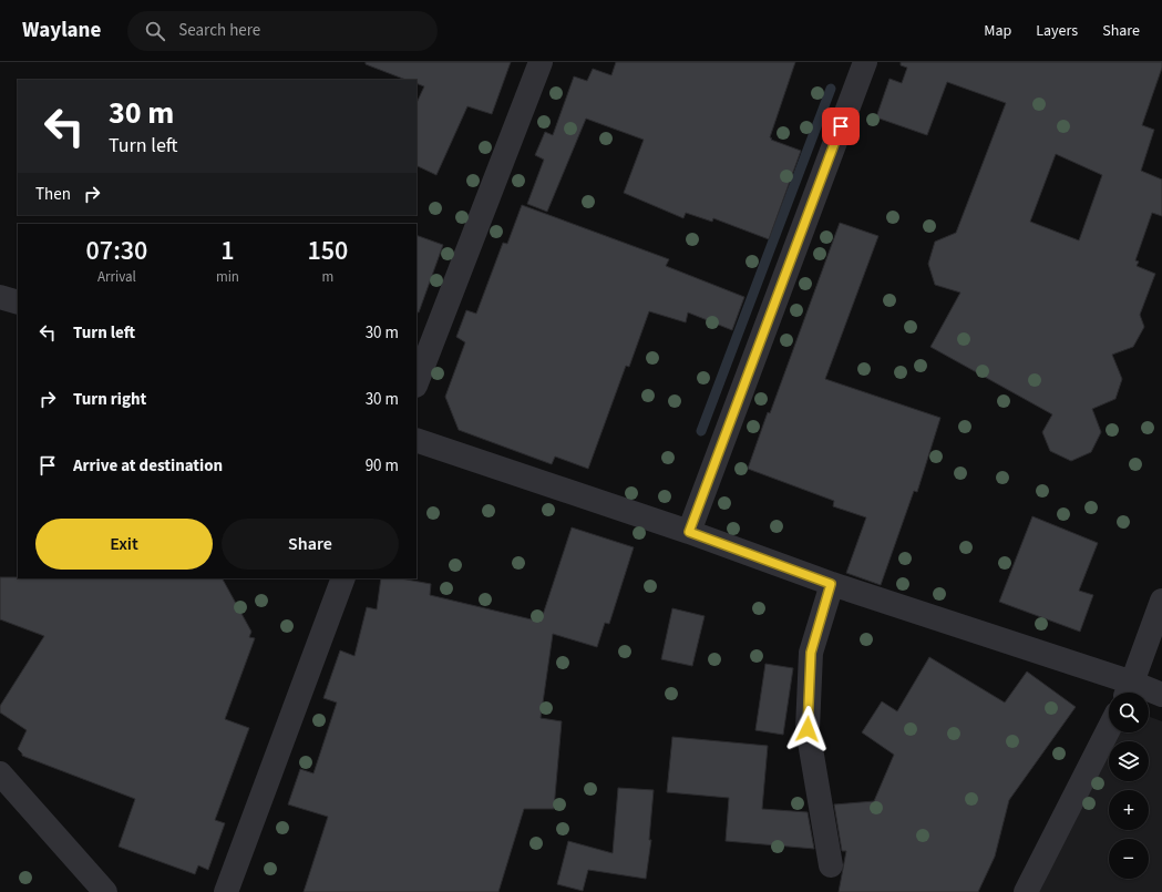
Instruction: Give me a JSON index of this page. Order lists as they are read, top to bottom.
{
  "page": {
    "header": "Waylane",
    "search": "Search here",
    "nav": ["Map", "Layers", "Share"],
    "turn": ["30 m", "Turn left"],
    "then": "Then",
    "eta": [
      "07:30",
      "Arrival",
      "1",
      "min",
      "150",
      "m"
    ],
    "list": [
      {
        "name": "Turn left",
        "value": "30 m"
      },
      {
        "name": "Turn right",
        "value": "30 m"
      },
      {
        "name": "Arrive at destination",
        "value": "90 m"
      }
    ],
    "buttons": ["Exit", "Share"],
    "map_buttons": ["+", "−"]
  }
}
